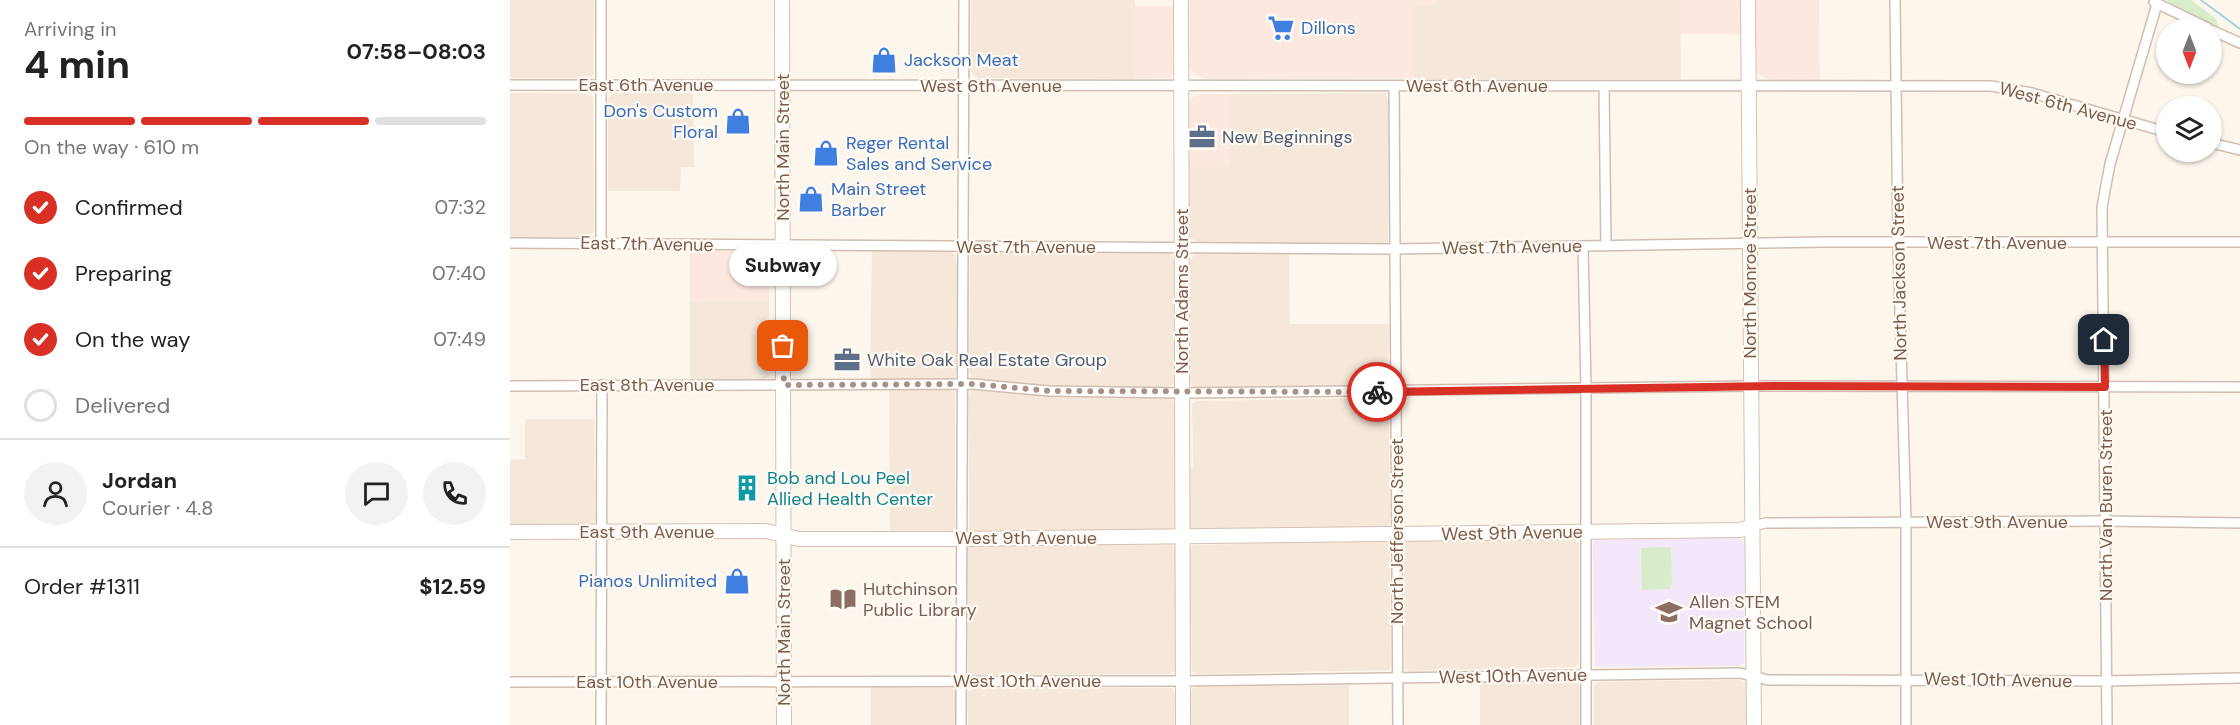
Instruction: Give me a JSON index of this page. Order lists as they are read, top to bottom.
{
  "streets": {
    "street": [
      "East 6th Avenue",
      "West 6th Avenue",
      "North Main Street",
      "West 7th Avenue",
      "East 7th Avenue",
      "North Monroe Street",
      "North Jackson Street",
      "North Adams Street",
      "East 8th Avenue",
      "North Van Buren Street",
      "West 9th Avenue",
      "North Jefferson Street",
      "East 9th Avenue",
      "West 10th Avenue",
      "East 10th Avenue"
    ]
  },
  "crossings": [
    ["East 6th Avenue", "West 6th Avenue"],
    ["East 6th Avenue", "North Main Street"],
    ["West 6th Avenue", "North Main Street"],
    ["West 6th Avenue", "North Monroe Street"],
    ["West 6th Avenue", "North Jackson Street"],
    ["West 6th Avenue", "North Adams Street"],
    ["West 6th Avenue", "North Van Buren Street"],
    ["West 6th Avenue", "North Jefferson Street"],
    ["North Main Street", "West 7th Avenue"],
    ["North Main Street", "East 7th Avenue"],
    ["North Main Street", "East 8th Avenue"],
    ["North Main Street", "West 9th Avenue"],
    ["North Main Street", "East 9th Avenue"],
    ["North Main Street", "West 10th Avenue"],
    ["North Main Street", "East 10th Avenue"],
    ["West 7th Avenue", "East 7th Avenue"],
    ["West 7th Avenue", "North Monroe Street"],
    ["West 7th Avenue", "North Jackson Street"],
    ["West 7th Avenue", "North Adams Street"],
    ["West 7th Avenue", "North Van Buren Street"],
    ["West 7th Avenue", "North Jefferson Street"],
    ["North Monroe Street", "East 8th Avenue"],
    ["North Monroe Street", "West 9th Avenue"],
    ["North Monroe Street", "West 10th Avenue"],
    ["North Jackson Street", "East 8th Avenue"],
    ["North Jackson Street", "West 9th Avenue"],
    ["North Jackson Street", "West 10th Avenue"],
    ["North Adams Street", "East 8th Avenue"],
    ["North Adams Street", "West 9th Avenue"],
    ["North Adams Street", "West 10th Avenue"],
    ["East 8th Avenue", "North Van Buren Street"],
    ["East 8th Avenue", "North Jefferson Street"],
    ["North Van Buren Street", "West 9th Avenue"],
    ["North Van Buren Street", "West 10th Avenue"],
    ["West 9th Avenue", "North Jefferson Street"],
    ["West 9th Avenue", "East 9th Avenue"],
    ["North Jefferson Street", "West 10th Avenue"],
    ["West 10th Avenue", "East 10th Avenue"]
  ],
  "places": {
    "supermarket": ["Dillons"],
    "shop": [
      "Jackson Meat",
      "Don's Custom Floral",
      "Reger Rental Sales and Service",
      "Main Street Barber",
      "Pianos Unlimited"
    ],
    "office": ["New Beginnings", "White Oak Real Estate Group"],
    "other": ["Subway"],
    "building": ["Bob and Lou Peel Allied Health Center"],
    "library": ["Hutchinson Public Library"],
    "school or university": ["Allen STEM Magnet School"]
  },
  "north": "bottom",
  "page": {
    "heading": ["4 min", "Arriving in", "07:58–08:03"],
    "panel": [
      "Jordan",
      "Courier · 4.8",
      "Order #1311",
      "$12.59"
    ],
    "bar": "On the way · 610 m",
    "list": [
      ["Confirmed", "07:32"],
      ["Preparing", "07:40"],
      ["On the way", "07:49"],
      "Delivered"
    ],
    "bubble": "Subway"
  }
}
